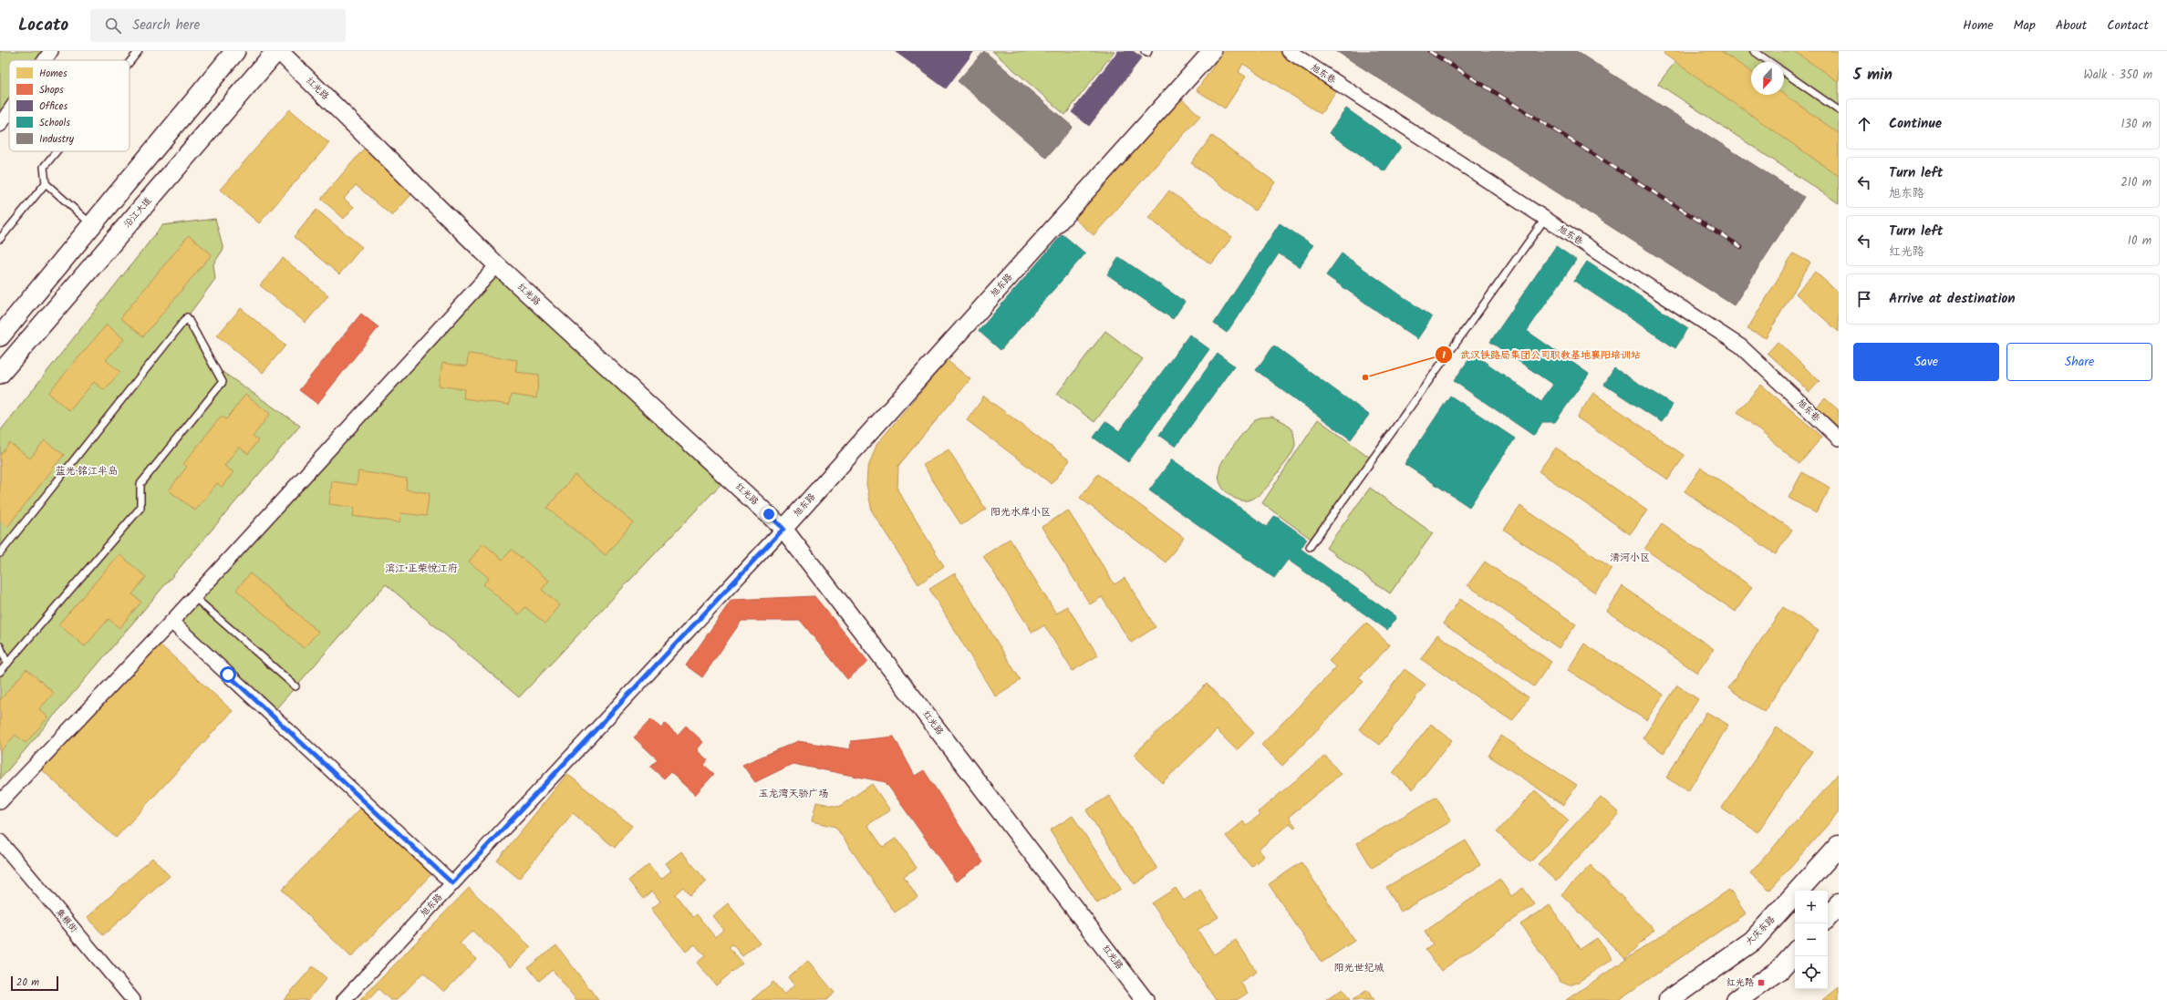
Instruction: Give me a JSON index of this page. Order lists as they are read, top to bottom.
{
  "streets": {
    "main road": ["沿江大道", "大庆东路"],
    "street": [
      "旭东巷",
      "红光路",
      "旭东路",
      "集粮街"
    ]
  },
  "crossings": [
    ["红光路", "沿江大道"],
    ["红光路", "旭东路"]
  ],
  "districts": [
    "蓝光·铭江半岛",
    "阳光水岸小区",
    "清河小区",
    "滨江•正荣悦江府",
    "玉龙湾天骄广场",
    "阳光世纪城"
  ],
  "places": {
    "other": ["武汉铁路局集团公司职教基地襄阳培训站"],
    "transit": ["红光路"]
  },
  "legend": [
    "Homes",
    "Shops",
    "Offices",
    "Schools",
    "Industry"
  ],
  "scale_bar": "20 m",
  "north": "bottom",
  "page": {
    "header": "Locato",
    "search": "Search here",
    "nav": [
      "Home",
      "Map",
      "About",
      "Contact"
    ],
    "heading": ["5 min", "Walk · 350 m"],
    "list": [
      ["Continue", "130 m"],
      ["Turn left", "旭东路", "210 m"],
      ["Turn left", "红光路", "10 m"],
      "Arrive at destination"
    ],
    "buttons": ["Save", "Share"],
    "map_buttons": ["+", "−"],
    "scale": "20 m"
  }
}
